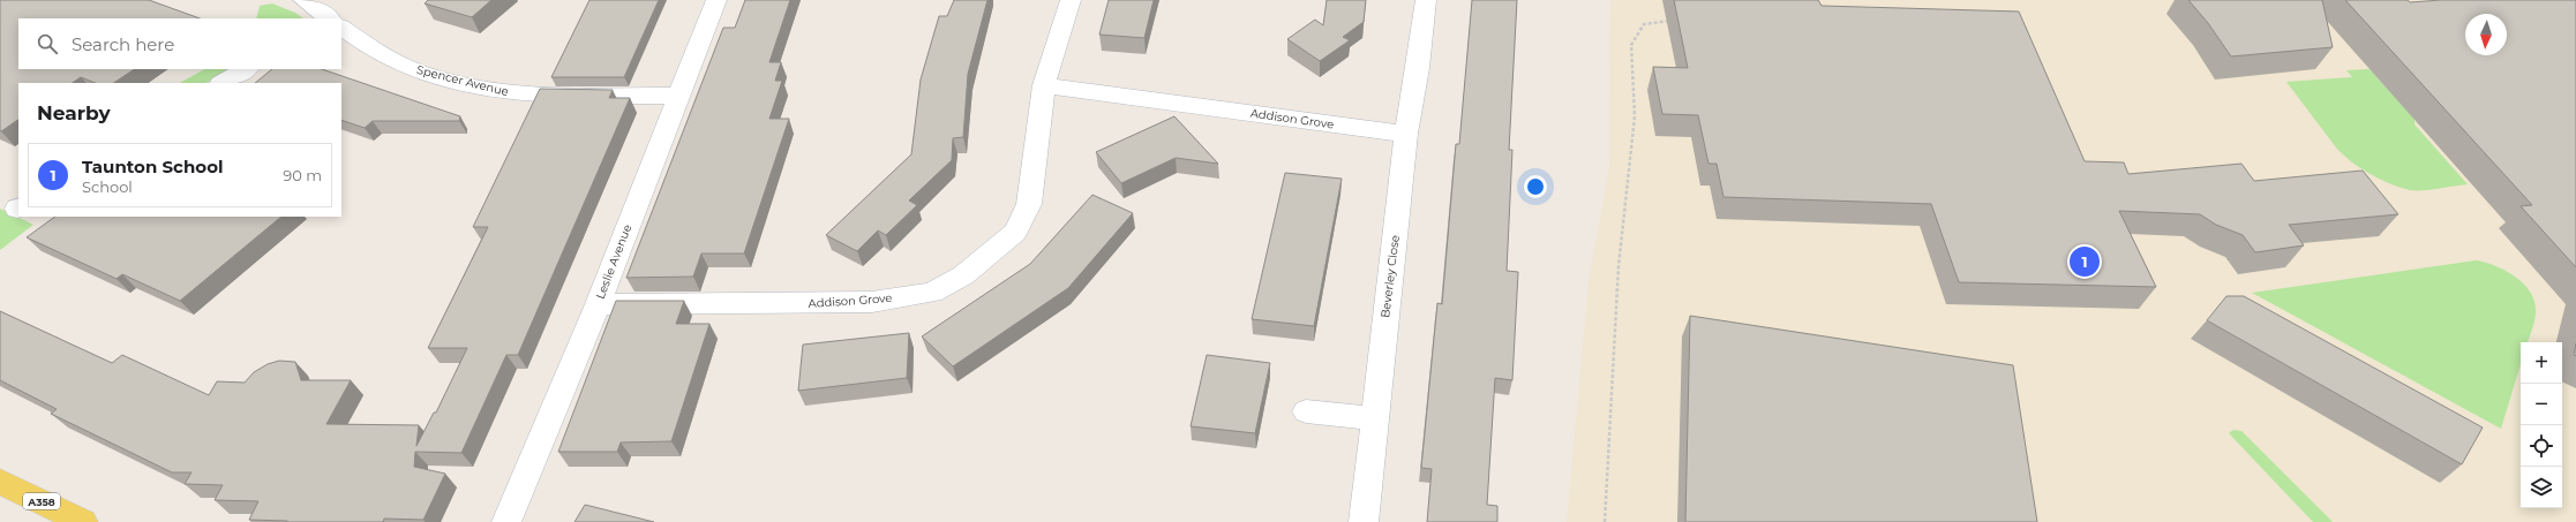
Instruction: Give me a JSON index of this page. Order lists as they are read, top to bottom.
{
  "streets": {
    "main road": ["A358"],
    "street": [
      "Spencer Avenue",
      "Addison Grove",
      "Leslie Avenue",
      "Beverley Close"
    ]
  },
  "crossings": [
    ["Spencer Avenue", "Leslie Avenue"],
    ["Addison Grove", "Leslie Avenue"],
    ["Addison Grove", "Beverley Close"]
  ],
  "north": "bottom",
  "page": {
    "search": "Search here",
    "heading": "Nearby",
    "list": [
      {
        "mark": "1",
        "name": "Taunton School",
        "note": "School",
        "value": "90 m"
      }
    ],
    "pins": "1",
    "map_buttons": ["+", "−"]
  }
}
